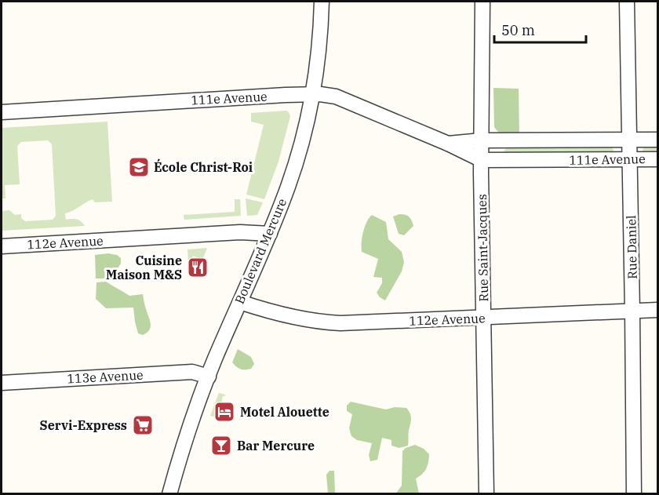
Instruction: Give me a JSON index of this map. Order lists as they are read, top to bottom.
{
  "streets": {
    "street": [
      "111e Avenue",
      "112e Avenue",
      "Rue Daniel",
      "Rue Saint-Jacques",
      "Boulevard Mercure",
      "113e Avenue"
    ]
  },
  "crossings": [
    ["111e Avenue", "Rue Daniel"],
    ["111e Avenue", "Rue Saint-Jacques"],
    ["111e Avenue", "Boulevard Mercure"],
    ["112e Avenue", "Rue Daniel"],
    ["112e Avenue", "Rue Saint-Jacques"],
    ["112e Avenue", "Boulevard Mercure"],
    ["Boulevard Mercure", "113e Avenue"]
  ],
  "places": {
    "school or university": ["École Christ-Roi"],
    "restaurant": ["Cuisine Maison M&S"],
    "hotel": ["Motel Alouette"],
    "supermarket": ["Servi-Express"],
    "bar": ["Bar Mercure"]
  },
  "scale_bar": "50 m"
}
